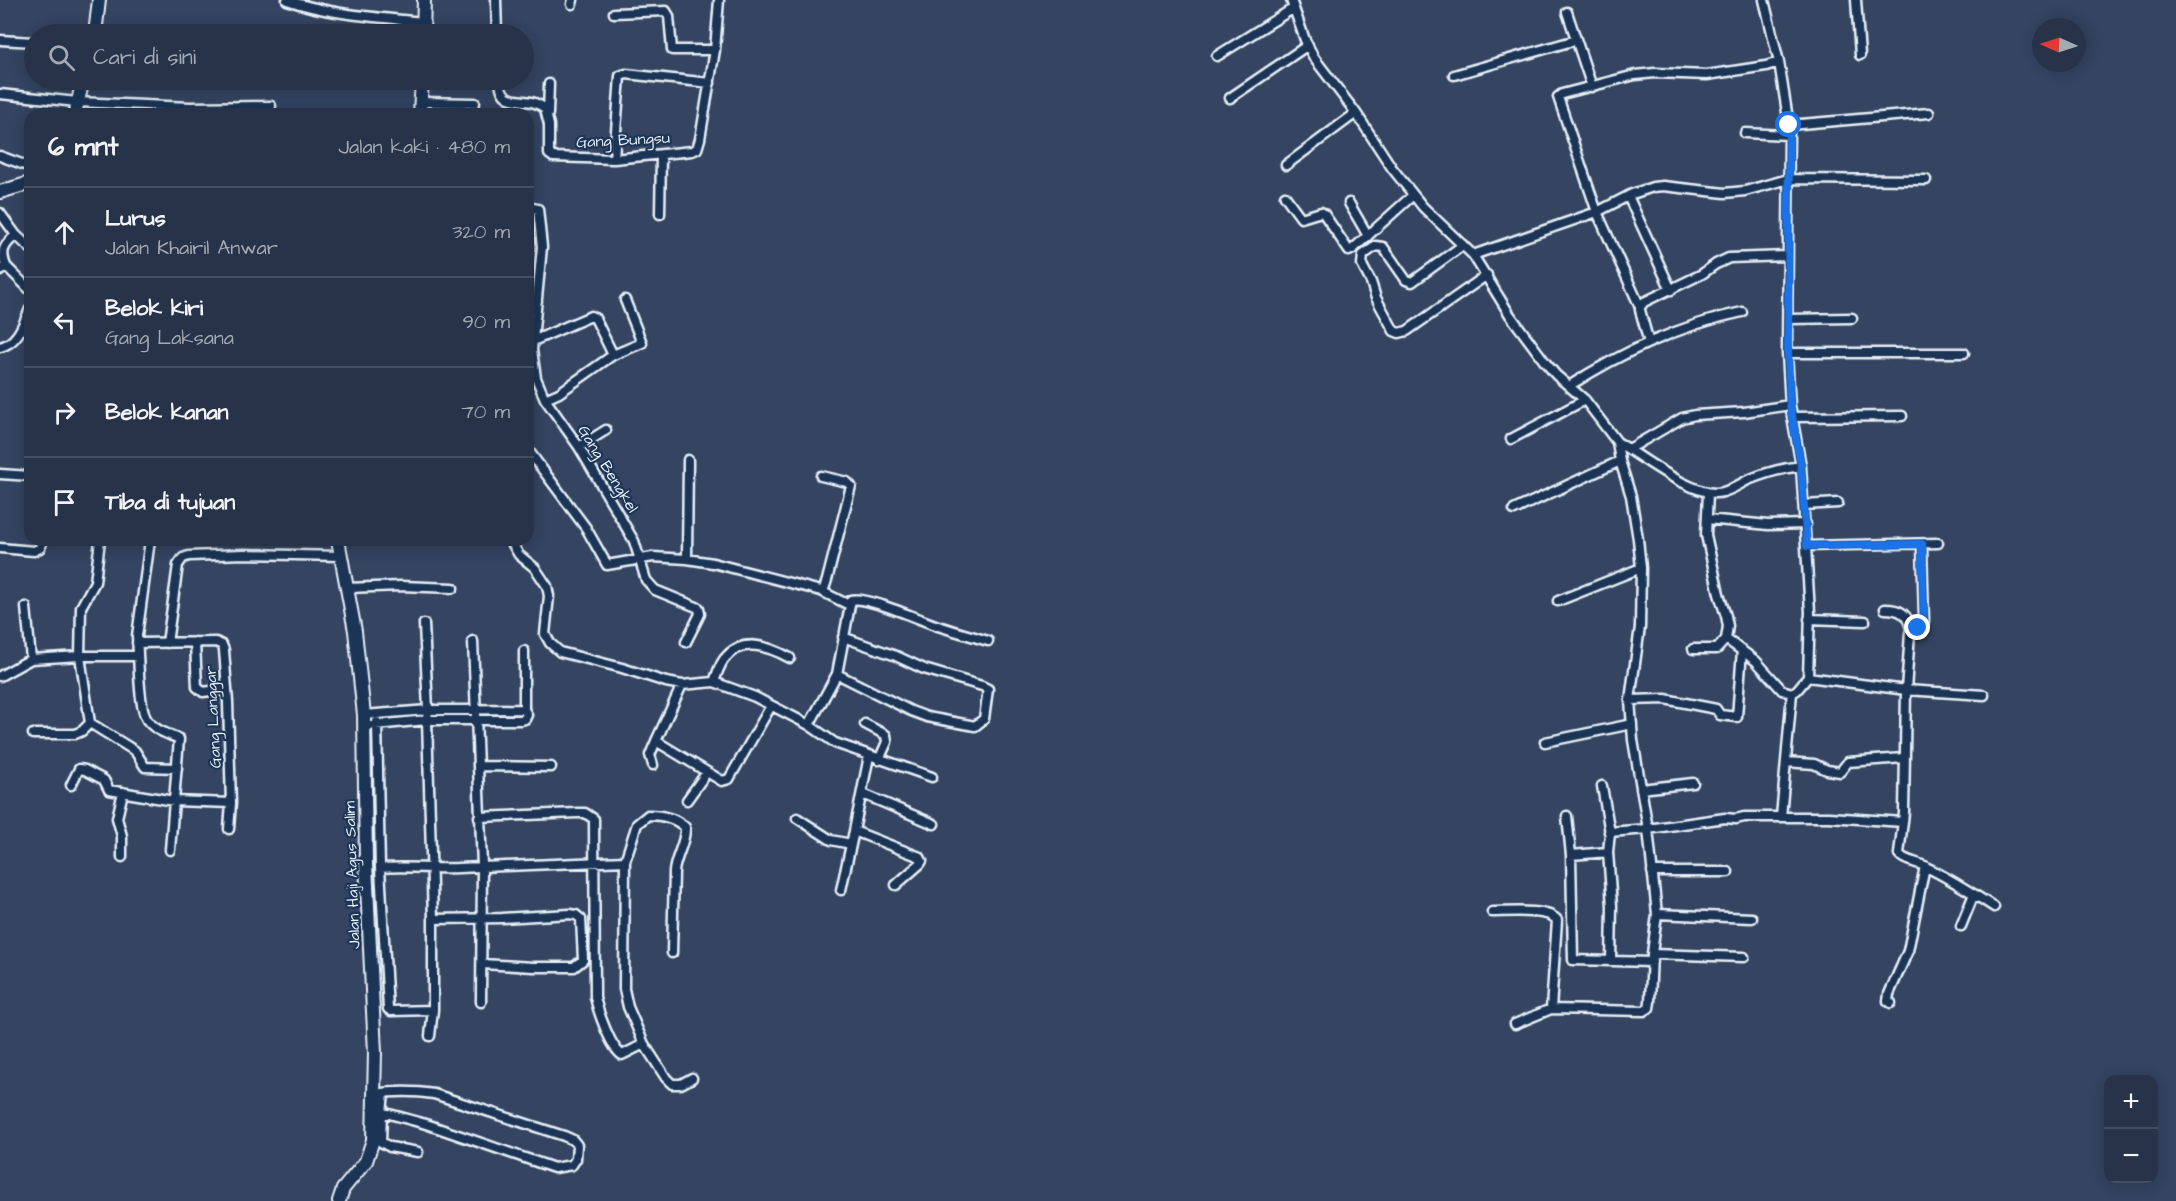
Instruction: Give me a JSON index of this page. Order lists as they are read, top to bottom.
{
  "streets": {
    "street": [
      "Gang Bungsu",
      "Gang Bengkel",
      "Gang Langgar",
      "Jalan Haji Agus Salim"
    ]
  },
  "north": "left",
  "page": {
    "search": "Cari di sini",
    "heading": ["6 mnt", "Jalan kaki · 480 m"],
    "list": [
      ["Lurus", "Jalan Khairil Anwar", "320 m"],
      ["Belok kiri", "Gang Laksana", "90 m"],
      ["Belok kanan", "70 m"],
      "Tiba di tujuan"
    ],
    "map_buttons": ["+", "−"]
  }
}
